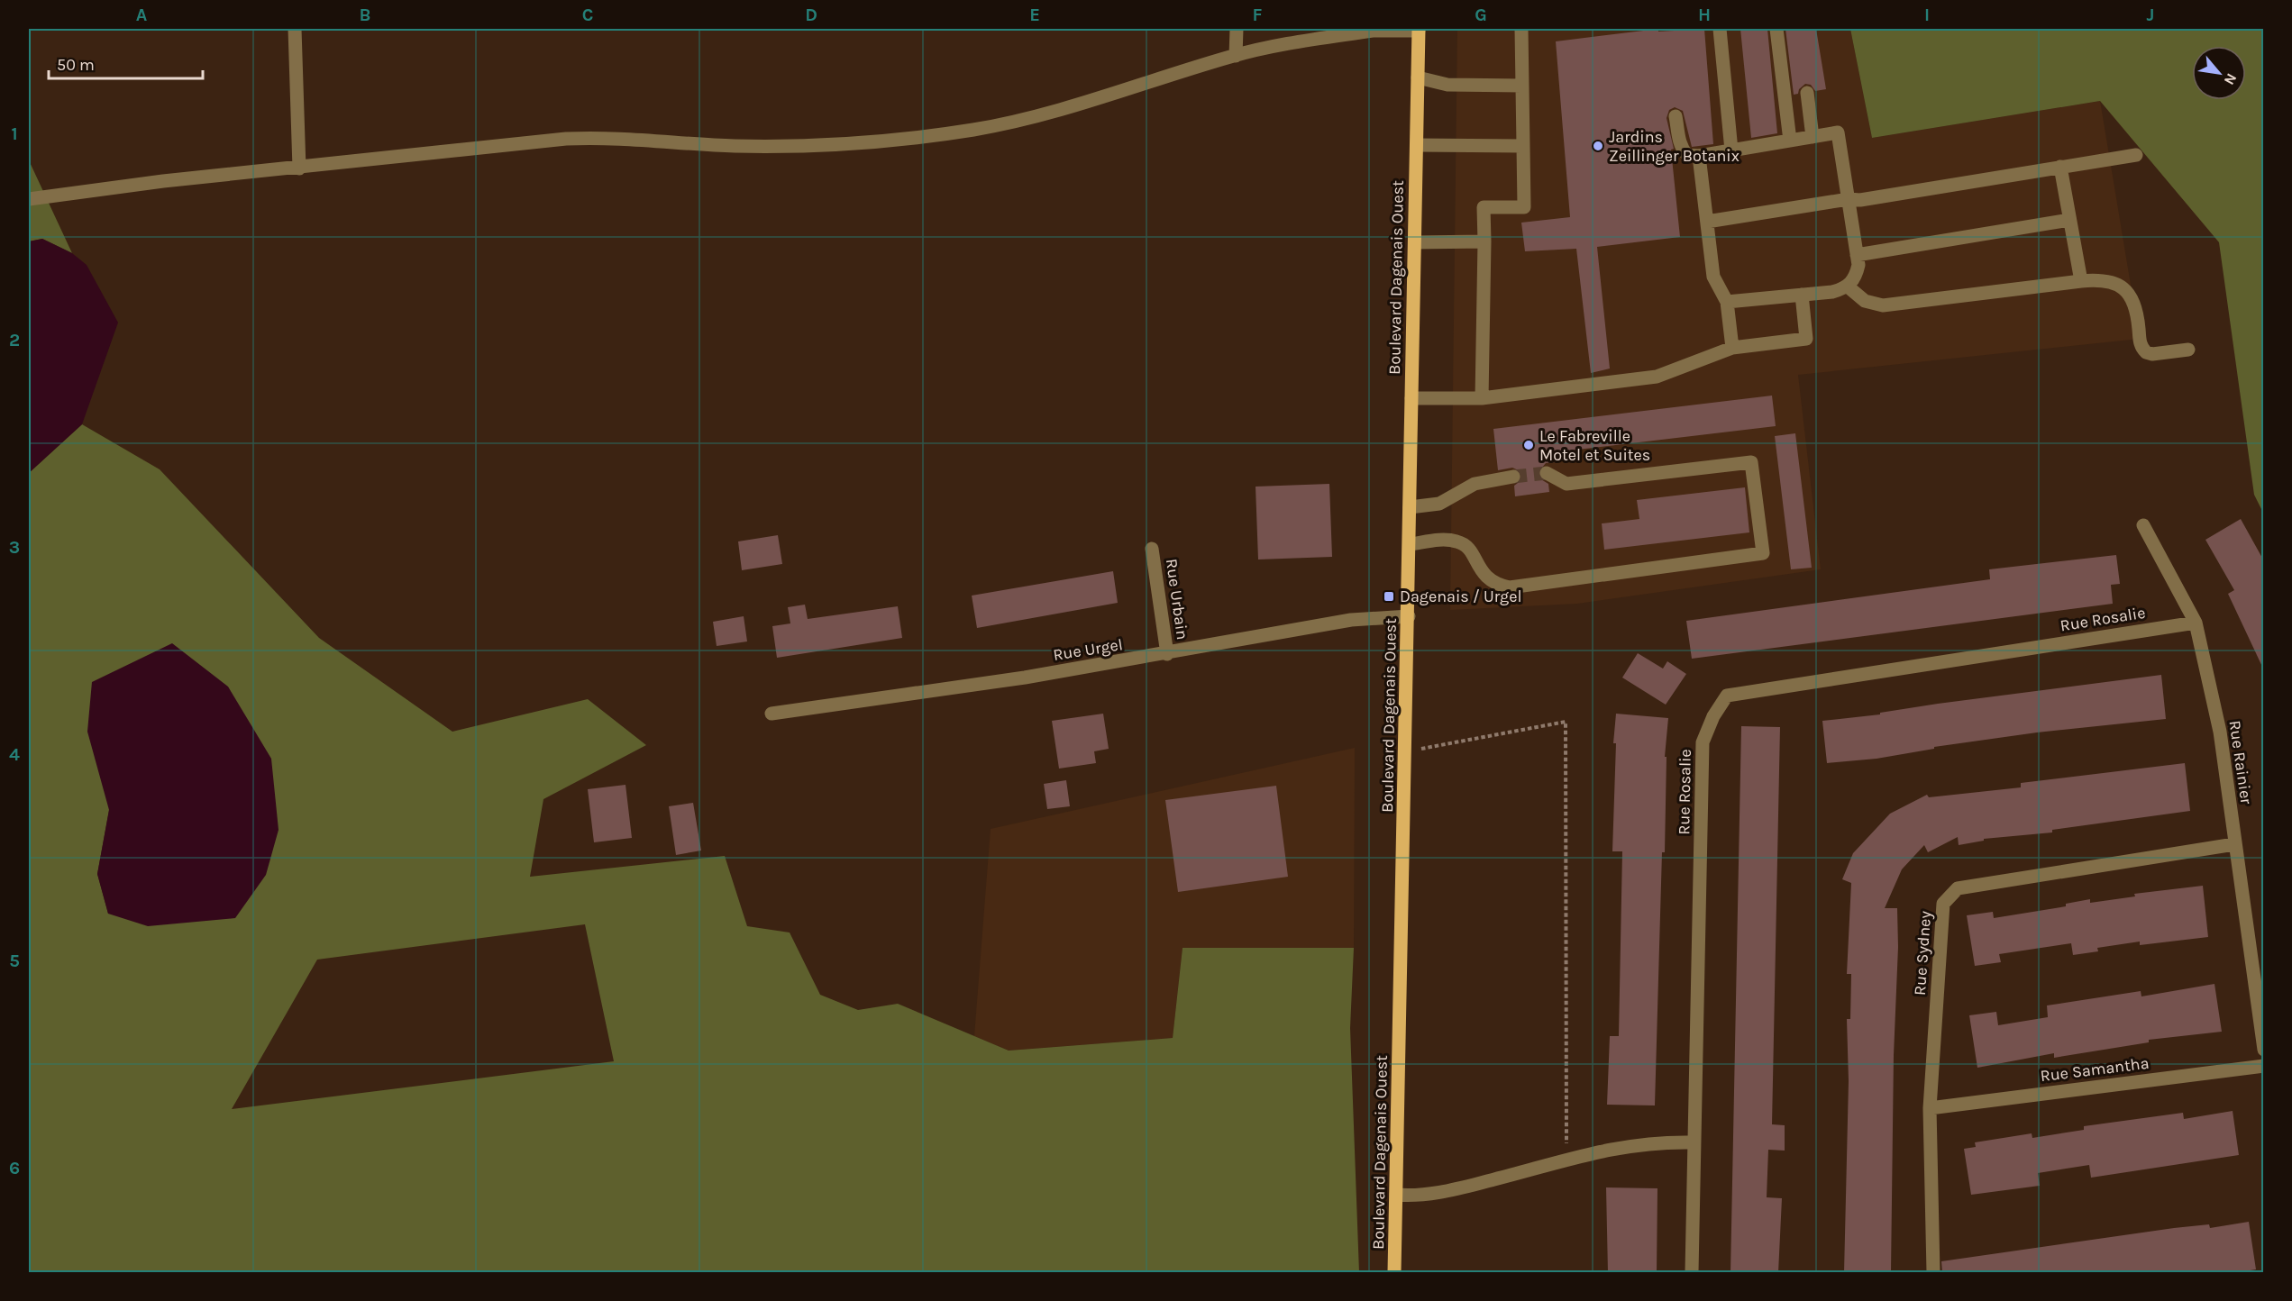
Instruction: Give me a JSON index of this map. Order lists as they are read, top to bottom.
{
  "streets": {
    "main road": ["Boulevard Dagenais Ouest"],
    "street": [
      "Rue Urbain",
      "Rue Rosalie",
      "Rue Urgel",
      "Rue Rainier",
      "Rue Sydney",
      "Rue Samantha"
    ]
  },
  "crossings": [
    ["Boulevard Dagenais Ouest", "Rue Urgel"],
    ["Rue Urbain", "Rue Urgel"],
    ["Rue Rosalie", "Rue Rainier"],
    ["Rue Rainier", "Rue Sydney"],
    ["Rue Sydney", "Rue Samantha"]
  ],
  "places": {
    "other": ["Jardins Zeillinger Botanix", "Le Fabreville Motel et Suites"],
    "transit": ["Dagenais / Urgel"]
  },
  "scale_bar": "50 m",
  "north": "bottom right",
  "grid": {
    "columns": [
      "A",
      "B",
      "C",
      "D",
      "E",
      "F",
      "G",
      "H",
      "I",
      "J"
    ],
    "rows": [
      "1",
      "2",
      "3",
      "4",
      "5",
      "6"
    ]
  }
}
